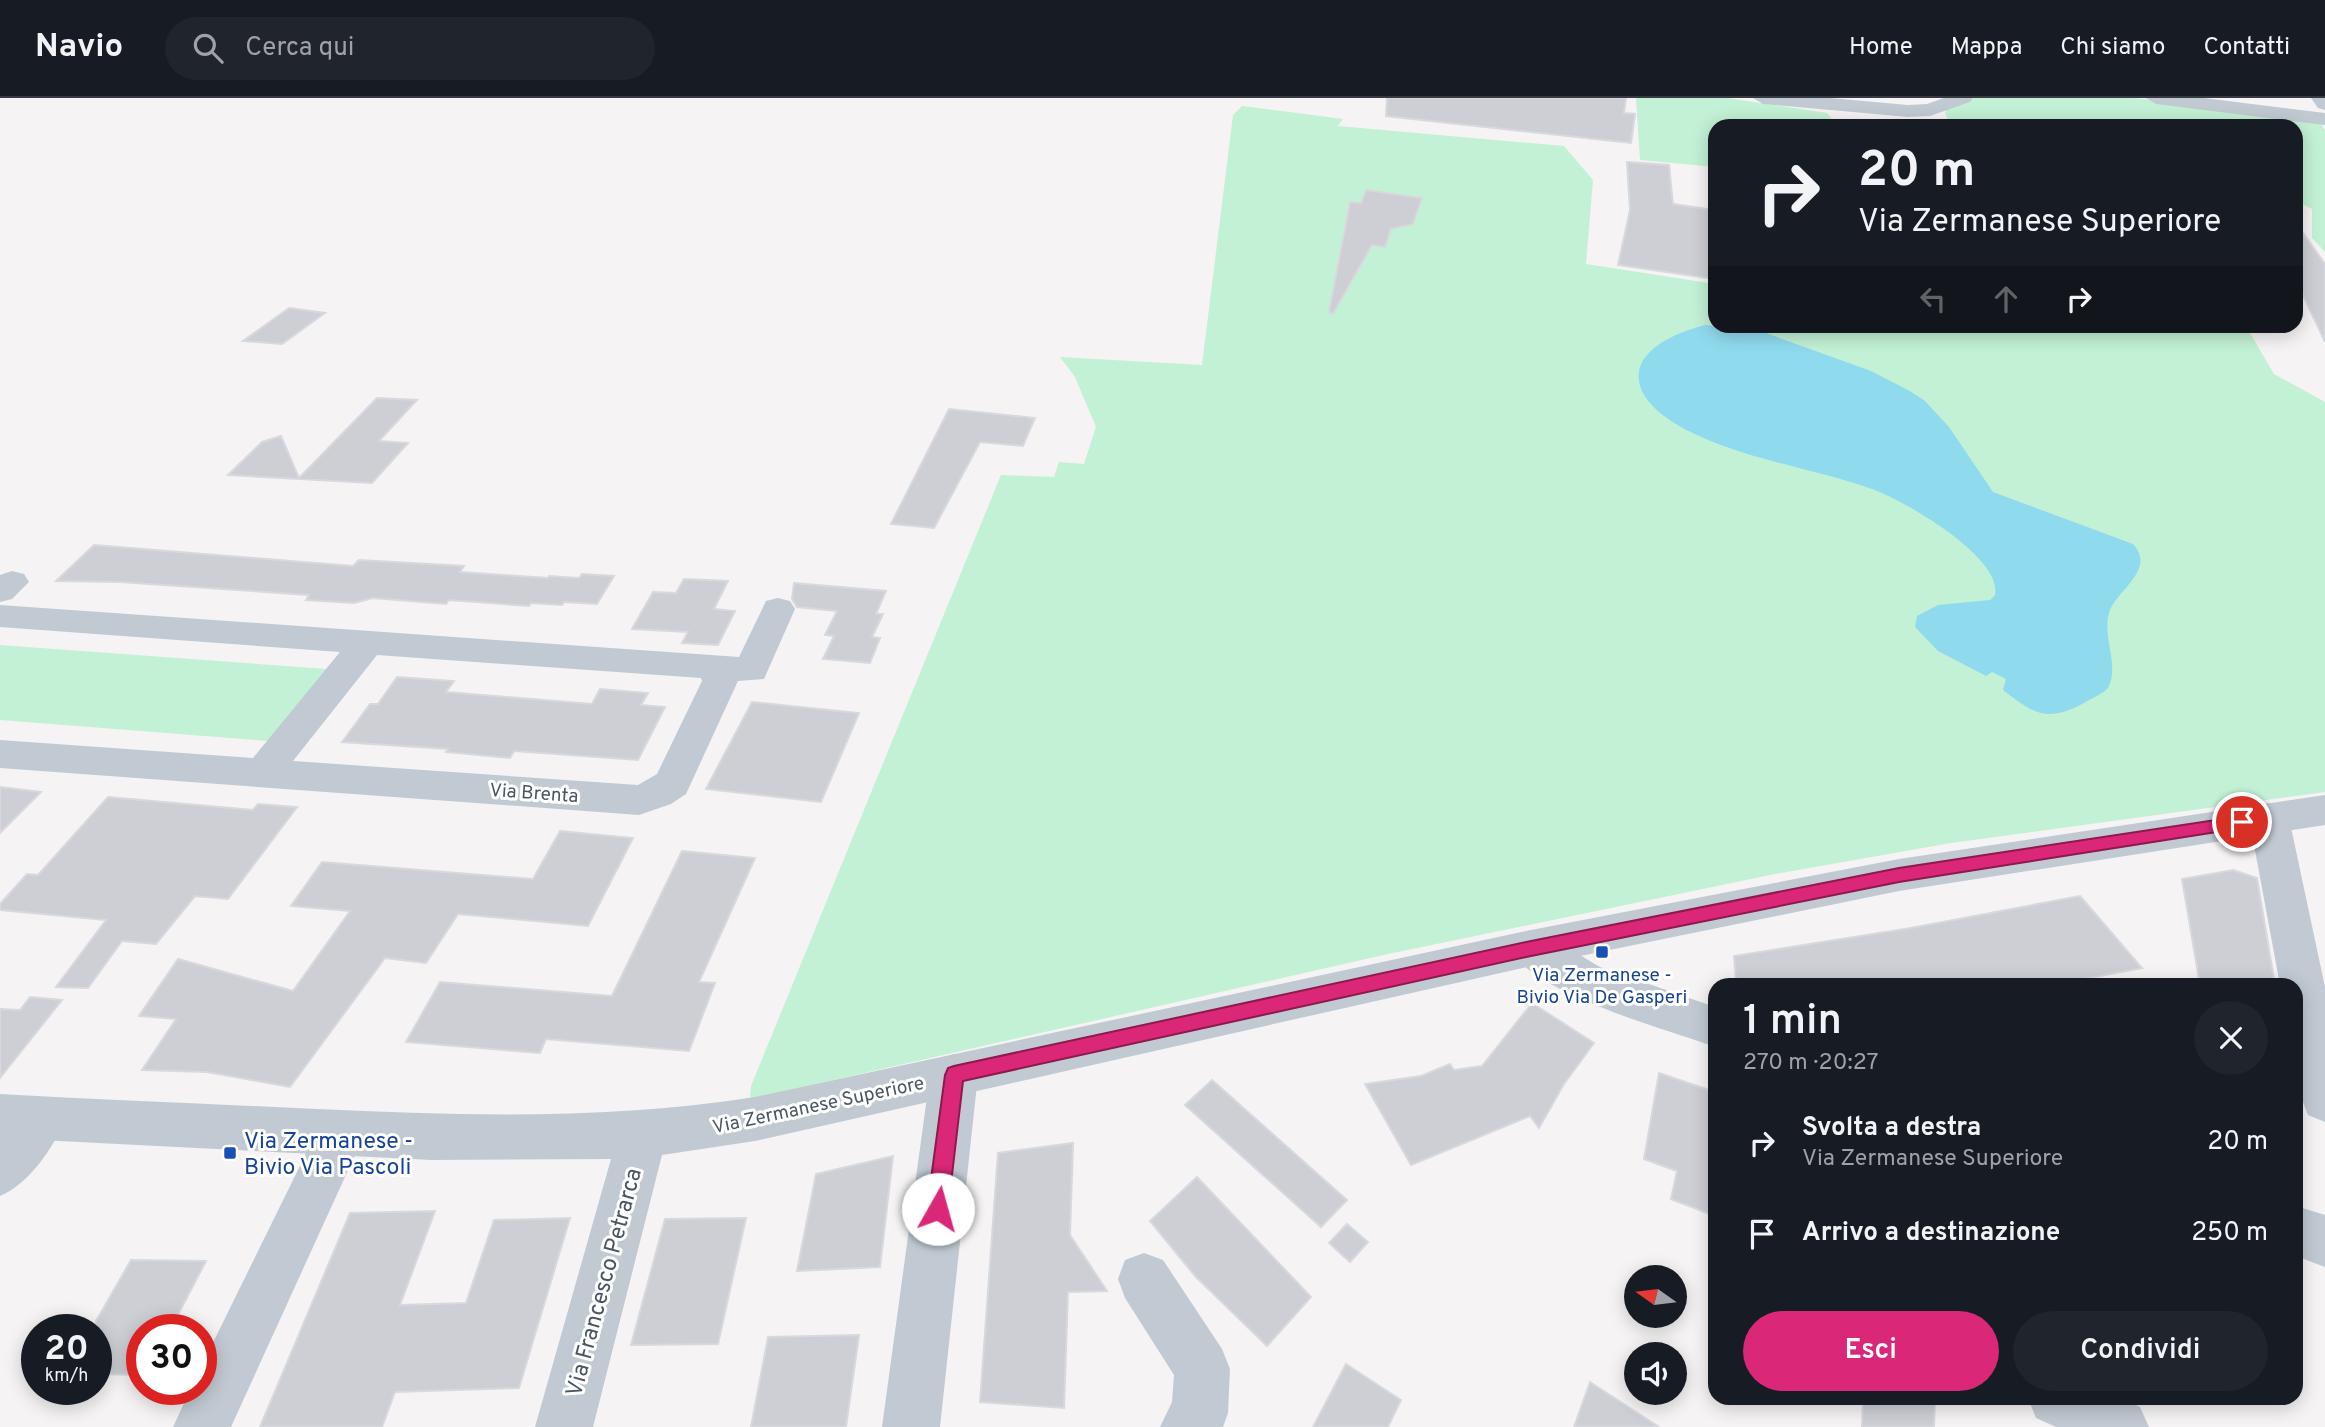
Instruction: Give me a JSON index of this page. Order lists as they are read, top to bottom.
{
  "streets": {
    "street": ["Via Brenta", "Via Zermanese Superiore", "Via Francesco Petrarca"]
  },
  "crossings": [
    ["Via Zermanese Superiore", "Via Francesco Petrarca"]
  ],
  "places": {
    "transit": ["Via Zermanese - Bivio Via De Gasperi", "Via Zermanese - Bivio Via Pascoli"]
  },
  "north": "left",
  "page": {
    "header": "Navio",
    "search": "Cerca qui",
    "nav": [
      "Home",
      "Mappa",
      "Chi siamo",
      "Contatti"
    ],
    "turn": ["20 m", "Via Zermanese Superiore"],
    "heading": ["1 min", "270 m · 20:27"],
    "list": [
      {
        "name": "Svolta a destra",
        "note": "Via Zermanese Superiore",
        "value": "20 m"
      },
      {
        "name": "Arrivo a destinazione",
        "value": "250 m"
      }
    ],
    "buttons": ["Esci", "Condividi"],
    "speed": "20 km/h",
    "limit": "30"
  }
}
